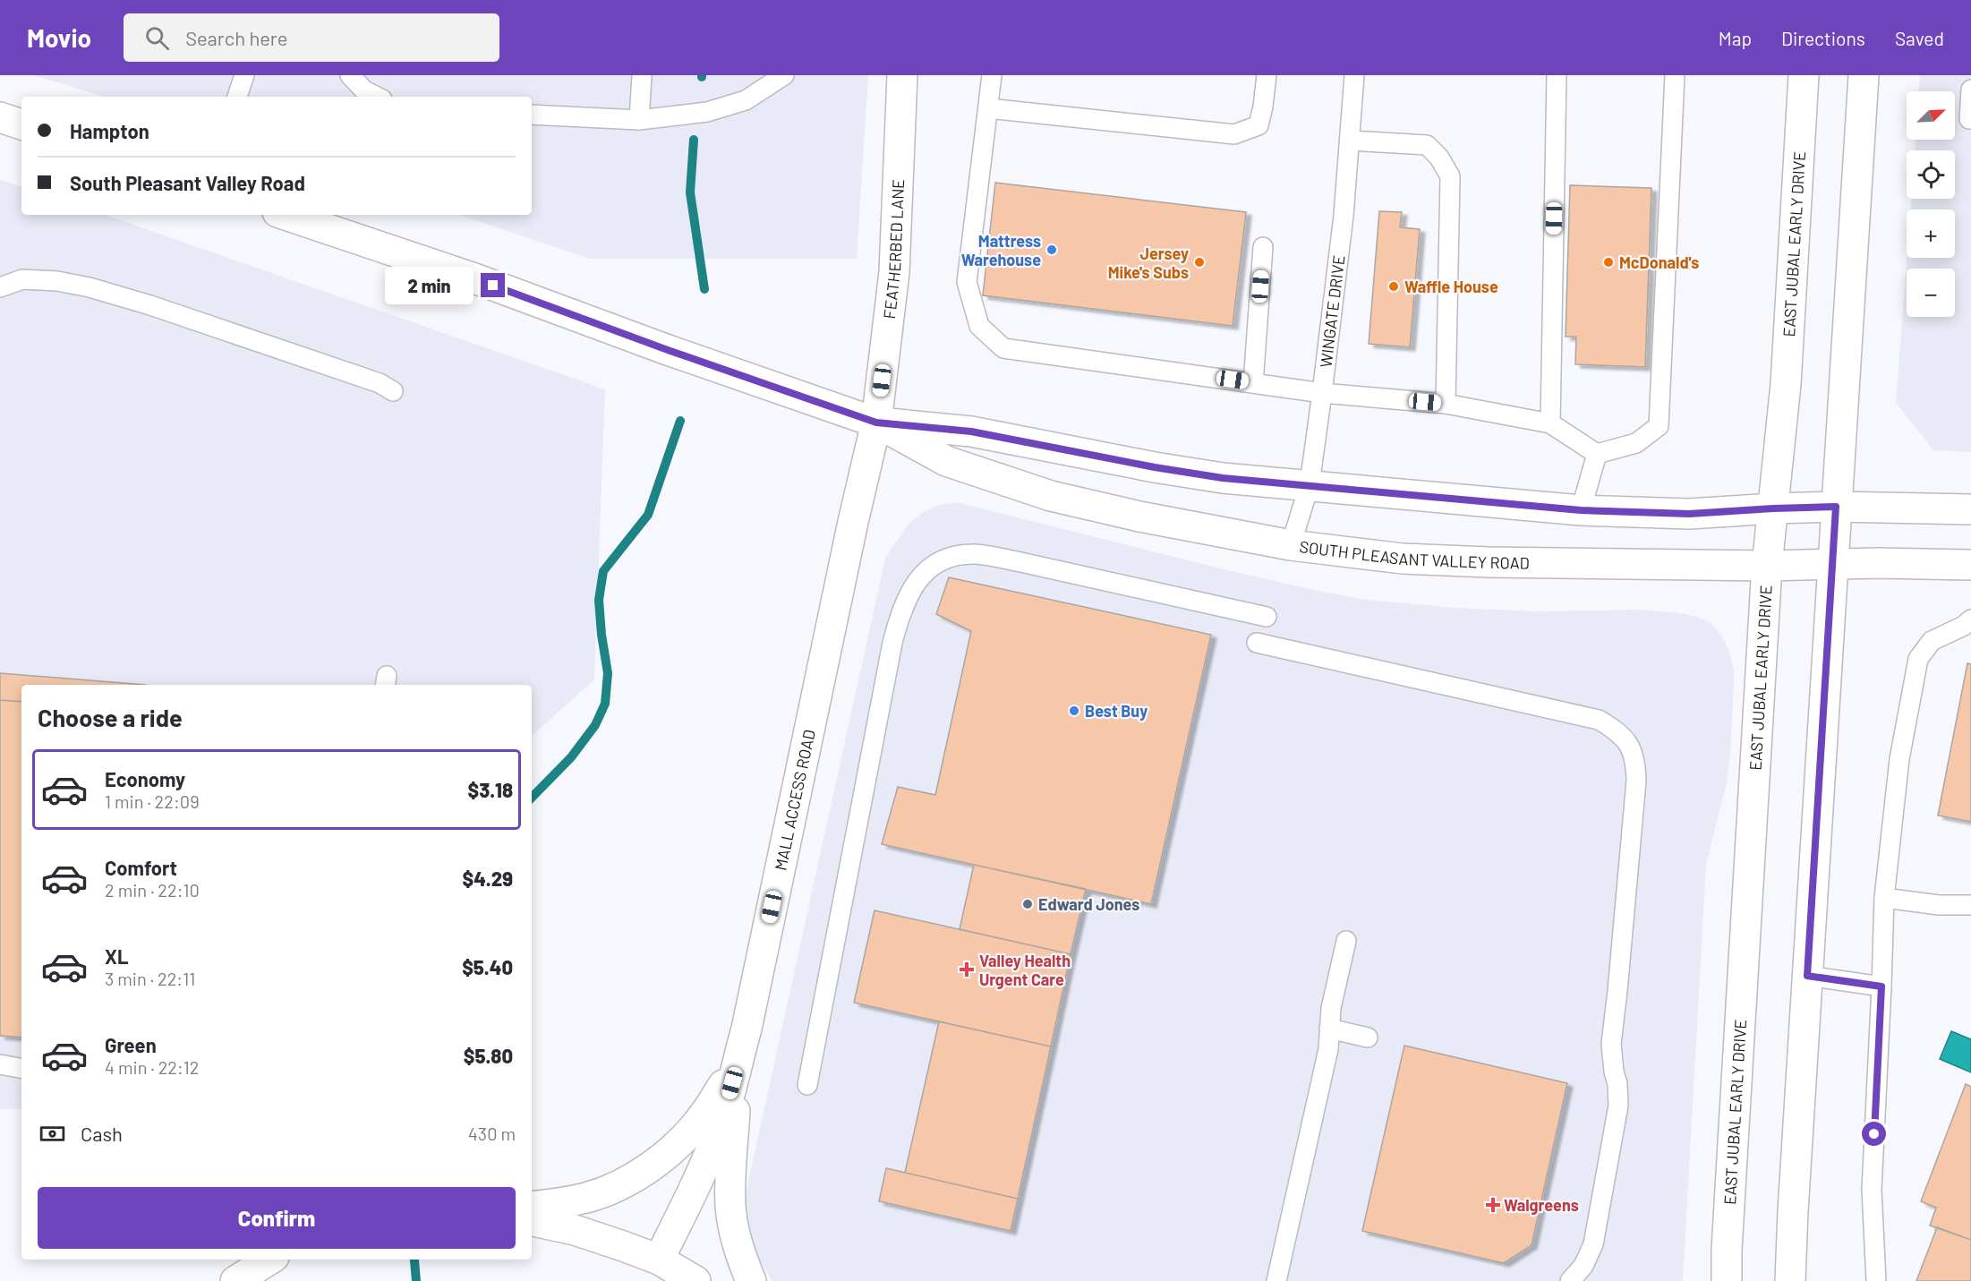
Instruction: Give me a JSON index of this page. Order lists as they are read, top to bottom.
{
  "streets": {
    "main road": [
      "EAST JUBAL EARLY DRIVE",
      "FEATHERBED LANE",
      "SOUTH PLEASANT VALLEY ROAD",
      "MALL ACCESS ROAD"
    ],
    "lane": ["WINGATE DRIVE"]
  },
  "crossings": [
    ["EAST JUBAL EARLY DRIVE", "SOUTH PLEASANT VALLEY ROAD"],
    ["FEATHERBED LANE", "SOUTH PLEASANT VALLEY ROAD"],
    ["FEATHERBED LANE", "MALL ACCESS ROAD"],
    ["WINGATE DRIVE", "SOUTH PLEASANT VALLEY ROAD"],
    ["SOUTH PLEASANT VALLEY ROAD", "MALL ACCESS ROAD"]
  ],
  "places": {
    "other": [
      "Mattress Warehouse",
      "Jersey Mike's Subs",
      "McDonald's",
      "Waffle House",
      "Best Buy",
      "Edward Jones"
    ],
    "health": ["Valley Health Urgent Care", "Walgreens"]
  },
  "north": "top right",
  "page": {
    "header": "Movio",
    "search": "Search here",
    "nav": ["Map", "Directions", "Saved"],
    "map_buttons": ["+", "−"],
    "banner": ["Hampton", "South Pleasant Valley Road"],
    "bubble": "2 min",
    "heading": "Choose a ride",
    "list": [
      {
        "name": "Economy",
        "note": "1 min · 22:09",
        "value": "$3.18"
      },
      {
        "name": "Comfort",
        "note": "2 min · 22:10",
        "value": "$4.29"
      },
      {
        "name": "XL",
        "note": "3 min · 22:11",
        "value": "$5.40"
      },
      {
        "name": "Green",
        "note": "4 min · 22:12",
        "value": "$5.80"
      }
    ],
    "pay": ["Cash", "430 m"],
    "buttons": "Confirm"
  }
}
